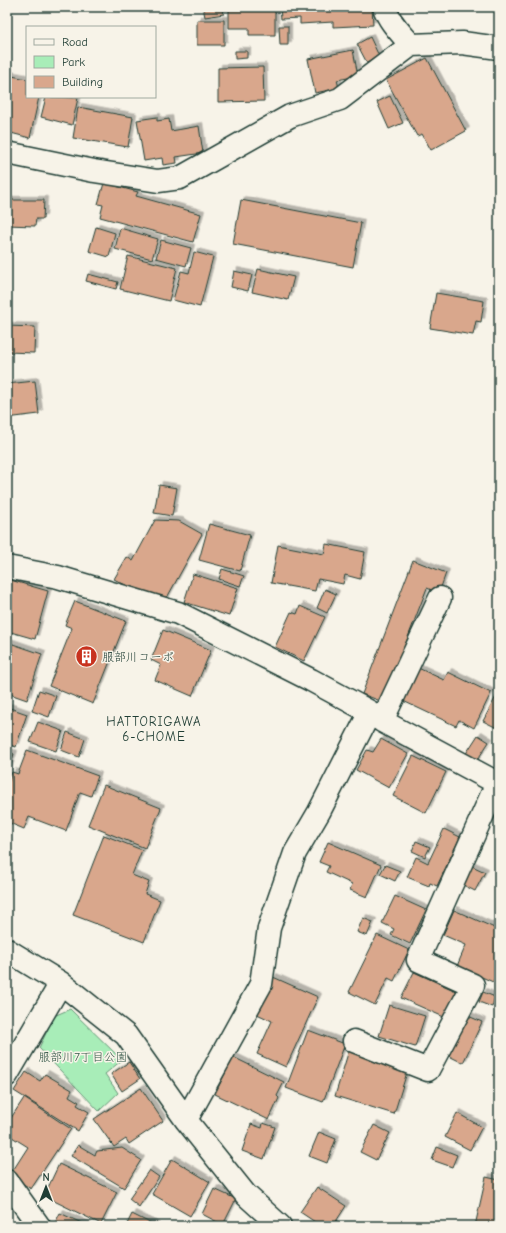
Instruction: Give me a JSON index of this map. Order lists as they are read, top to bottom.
{
  "districts": ["HATTORIGAWA 6-CHOME"],
  "parks": ["服部川7丁目公園"],
  "places": {
    "building": ["服部川コーポ"]
  },
  "legend": ["Road", "Park", "Building"],
  "north": "top"
}
